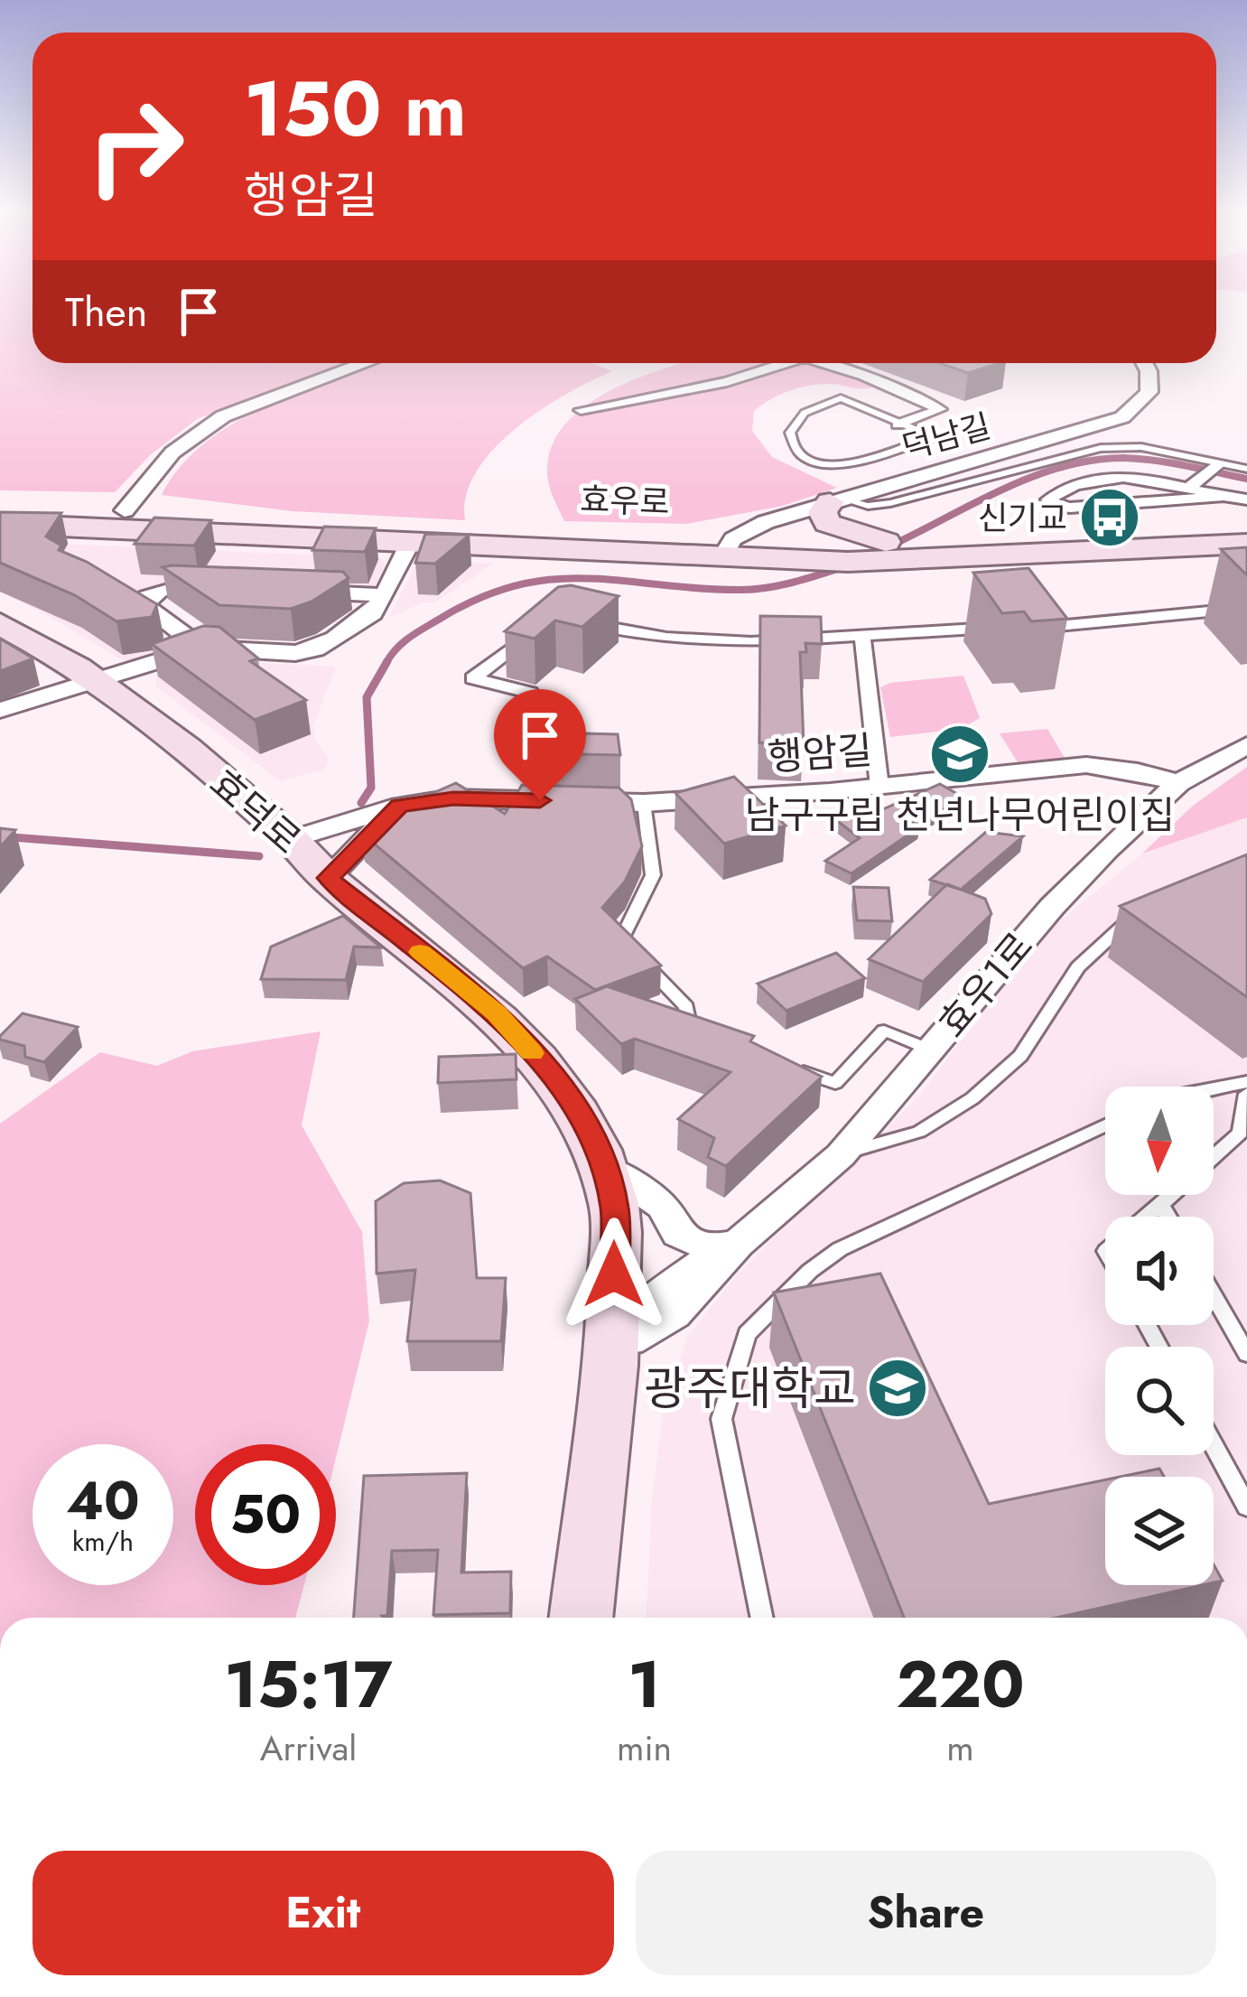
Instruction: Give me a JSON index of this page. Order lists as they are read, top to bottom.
{
  "streets": {
    "main road": ["효우로", "효덕로"],
    "street": ["덕남길", "행암길", "효우1로"]
  },
  "crossings": [
    ["덕남길", "효우로"],
    ["행암길", "효덕로"],
    ["행암길", "효우1로"],
    ["효덕로", "효우1로"]
  ],
  "places": {
    "bus stop": ["신기교"],
    "school or university": ["남구구립 천년나무어린이집", "광주대학교"]
  },
  "north": "bottom",
  "page": {
    "turn": ["150 m", "행암길"],
    "then": "Then",
    "speed": "40 km/h",
    "limit": "50",
    "eta": [
      "15:17",
      "Arrival",
      "1",
      "min",
      "220",
      "m"
    ],
    "buttons": ["Exit", "Share"]
  }
}
